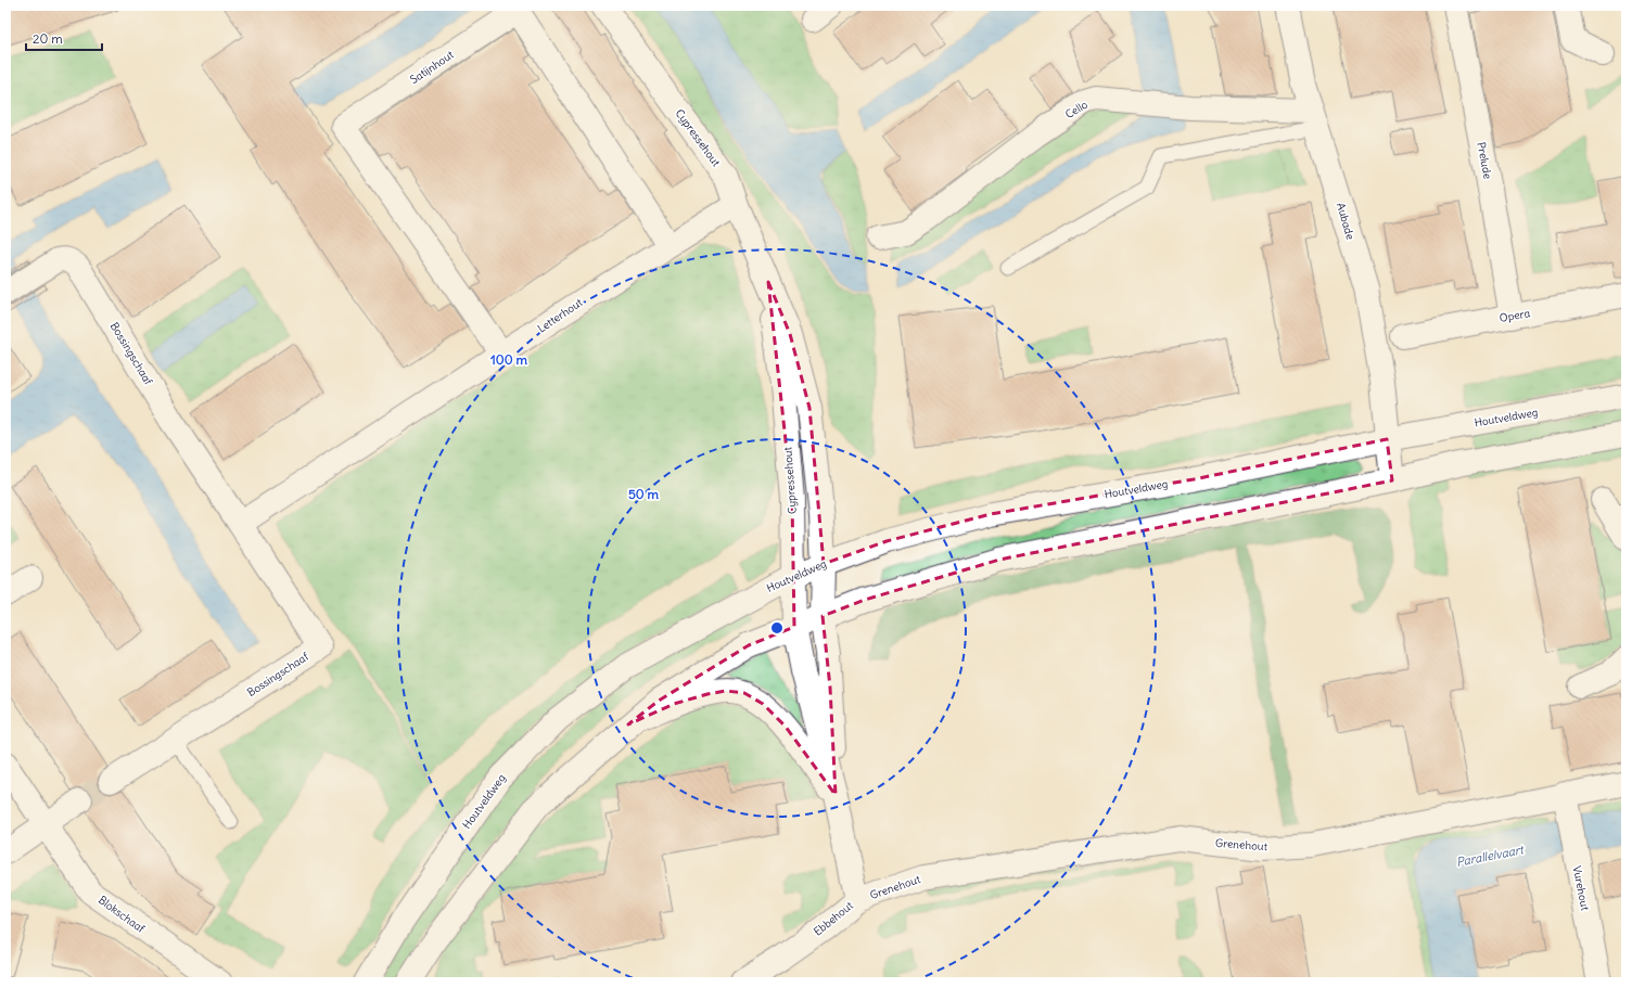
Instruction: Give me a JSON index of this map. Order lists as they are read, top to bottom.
{
  "streets": {
    "street": [
      "Satijnhout",
      "Cello",
      "Cypressehout",
      "Prelude",
      "Aubade",
      "Letterhout",
      "Opera",
      "Bossingschaaf",
      "Houtveldweg",
      "Grenehout",
      "Vurehout",
      "Blokschaaf",
      "Ebbehout"
    ]
  },
  "crossings": [
    ["Satijnhout", "Letterhout"],
    ["Cello", "Aubade"],
    ["Cypressehout", "Letterhout"],
    ["Cypressehout", "Houtveldweg"],
    ["Cypressehout", "Ebbehout"],
    ["Prelude", "Opera"],
    ["Aubade", "Houtveldweg"],
    ["Letterhout", "Bossingschaaf"],
    ["Houtveldweg", "Ebbehout"],
    ["Grenehout", "Vurehout"],
    ["Grenehout", "Ebbehout"]
  ],
  "water": ["Parallelvaart"],
  "scale_bar": "20 m",
  "rings": ["100 m", "50 m"]
}
